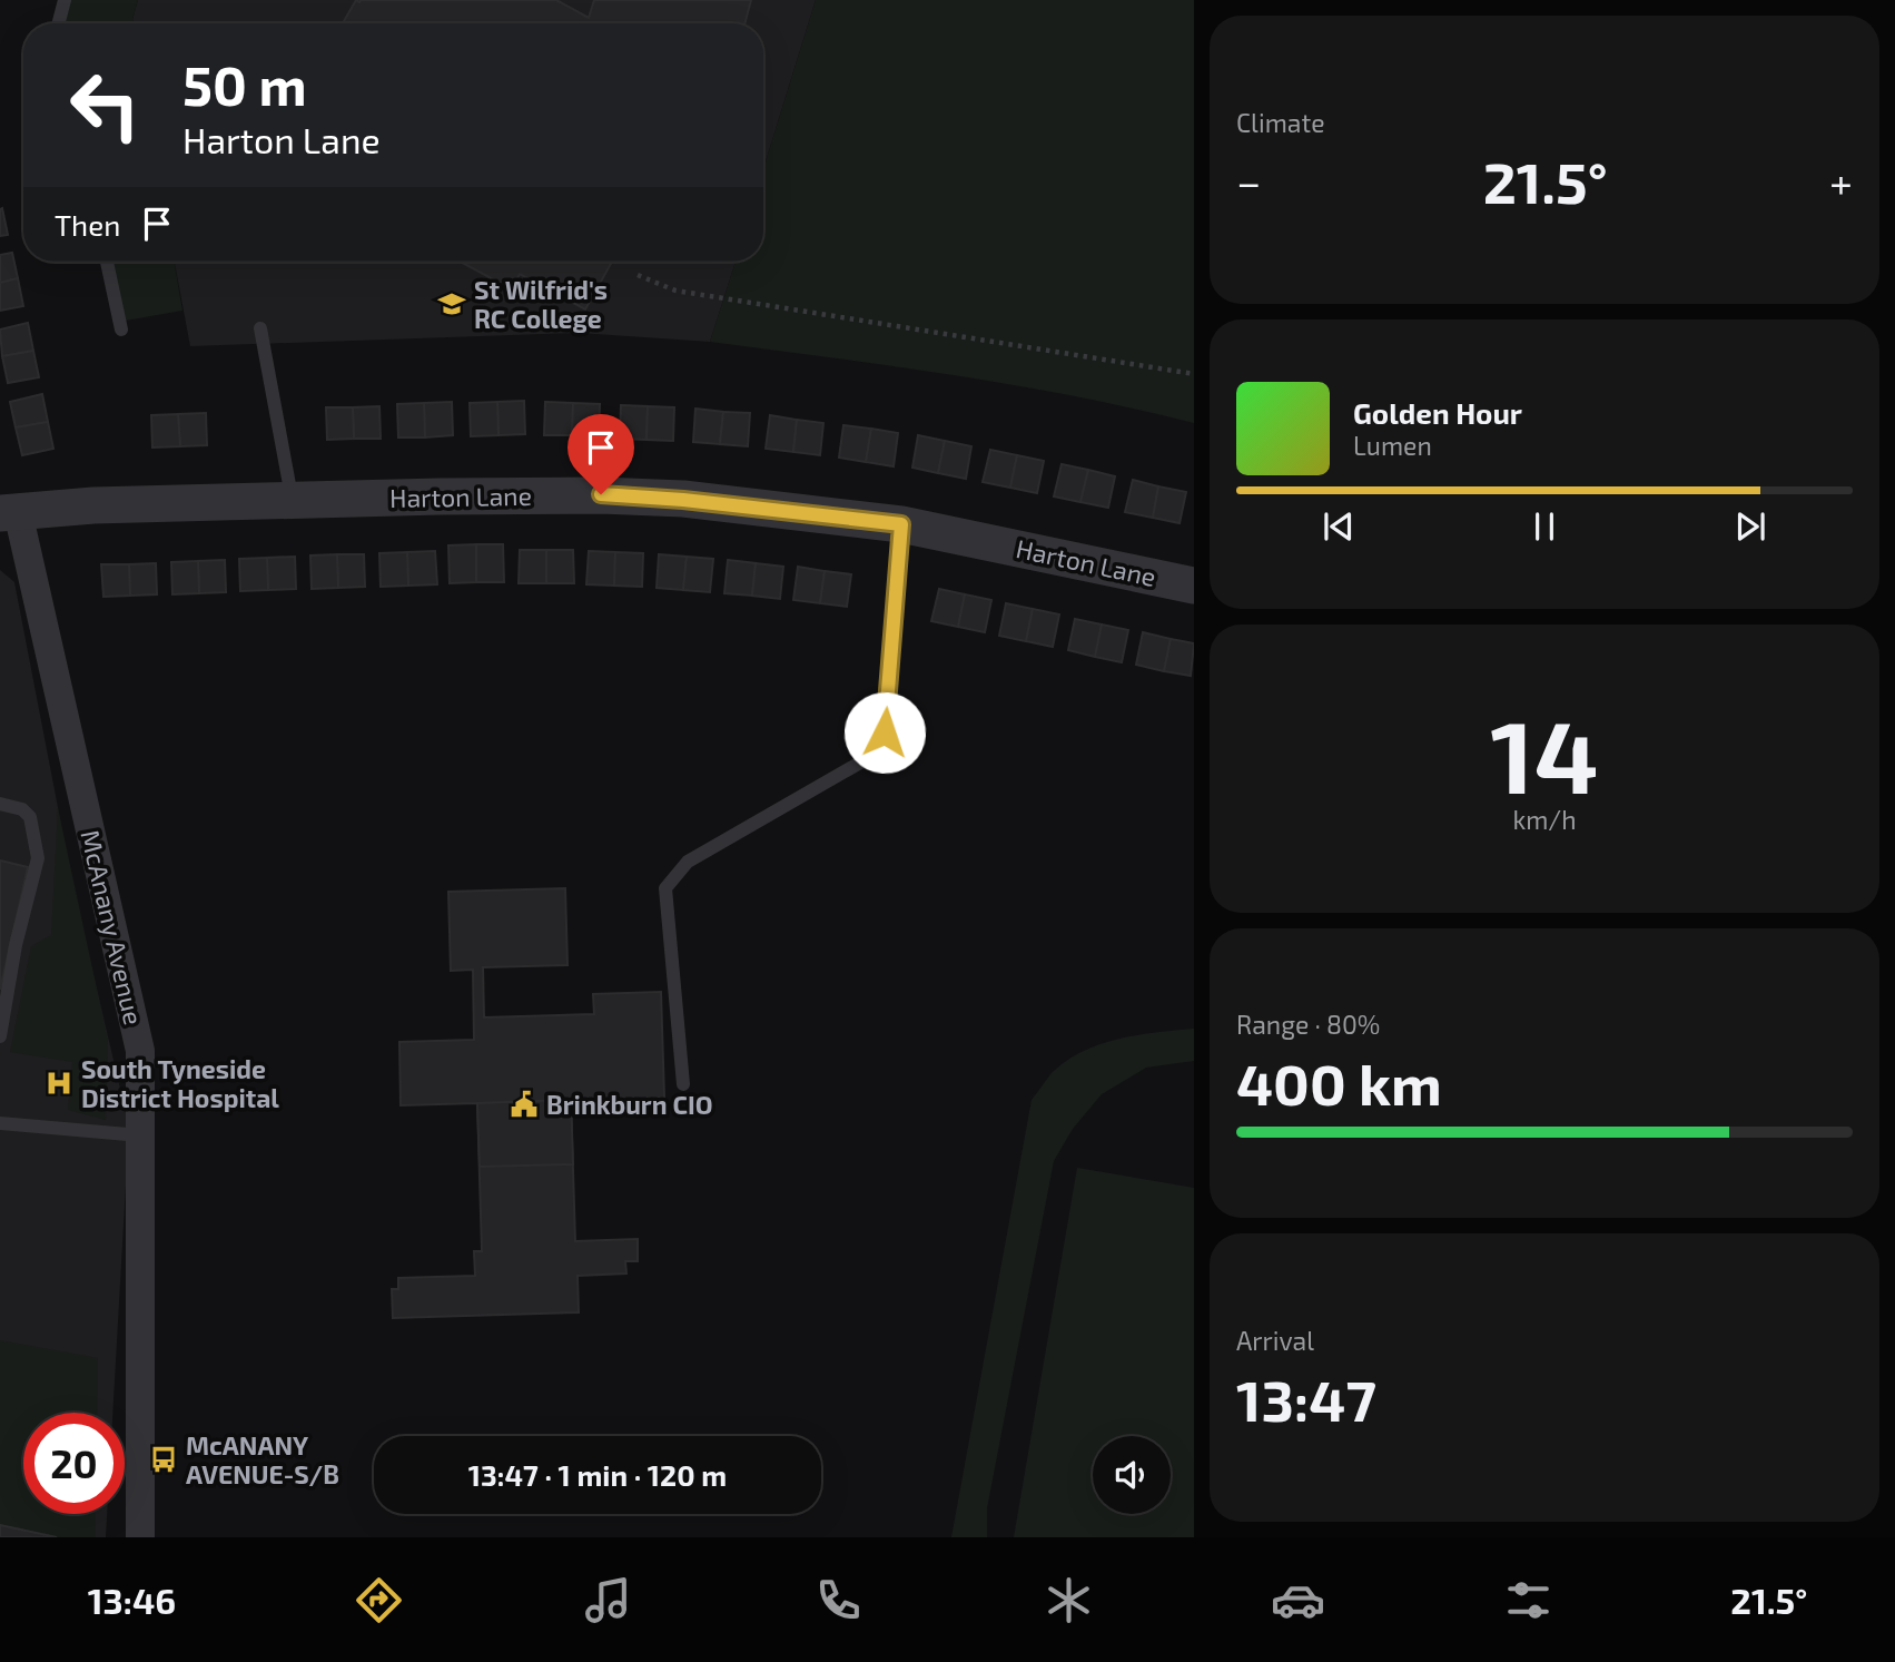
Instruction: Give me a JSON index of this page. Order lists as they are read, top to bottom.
{
  "streets": {
    "street": ["Harton Lane", "McAnany Avenue"]
  },
  "crossings": [
    ["Harton Lane", "McAnany Avenue"]
  ],
  "places": {
    "school or university": ["St Wilfrid's RC College"],
    "hospital": ["South Tyneside District Hospital"],
    "public building": ["Brinkburn CIO"],
    "bus stop": ["McANANY AVENUE-S/B"]
  },
  "page": {
    "tile": [
      "Climate",
      ["14", "km/h"],
      ["Range · 80%", "400 km"],
      ["Arrival", "13:47"]
    ],
    "turn": ["50 m", "Harton Lane"],
    "heat": ["−", "21.5°", "+"],
    "then": "Then",
    "song": ["Golden Hour", "Lumen"],
    "limit": "20",
    "trip": "13:47 · 1 min · 120 m",
    "tabs": ["13:46", "21.5°"]
  }
}
